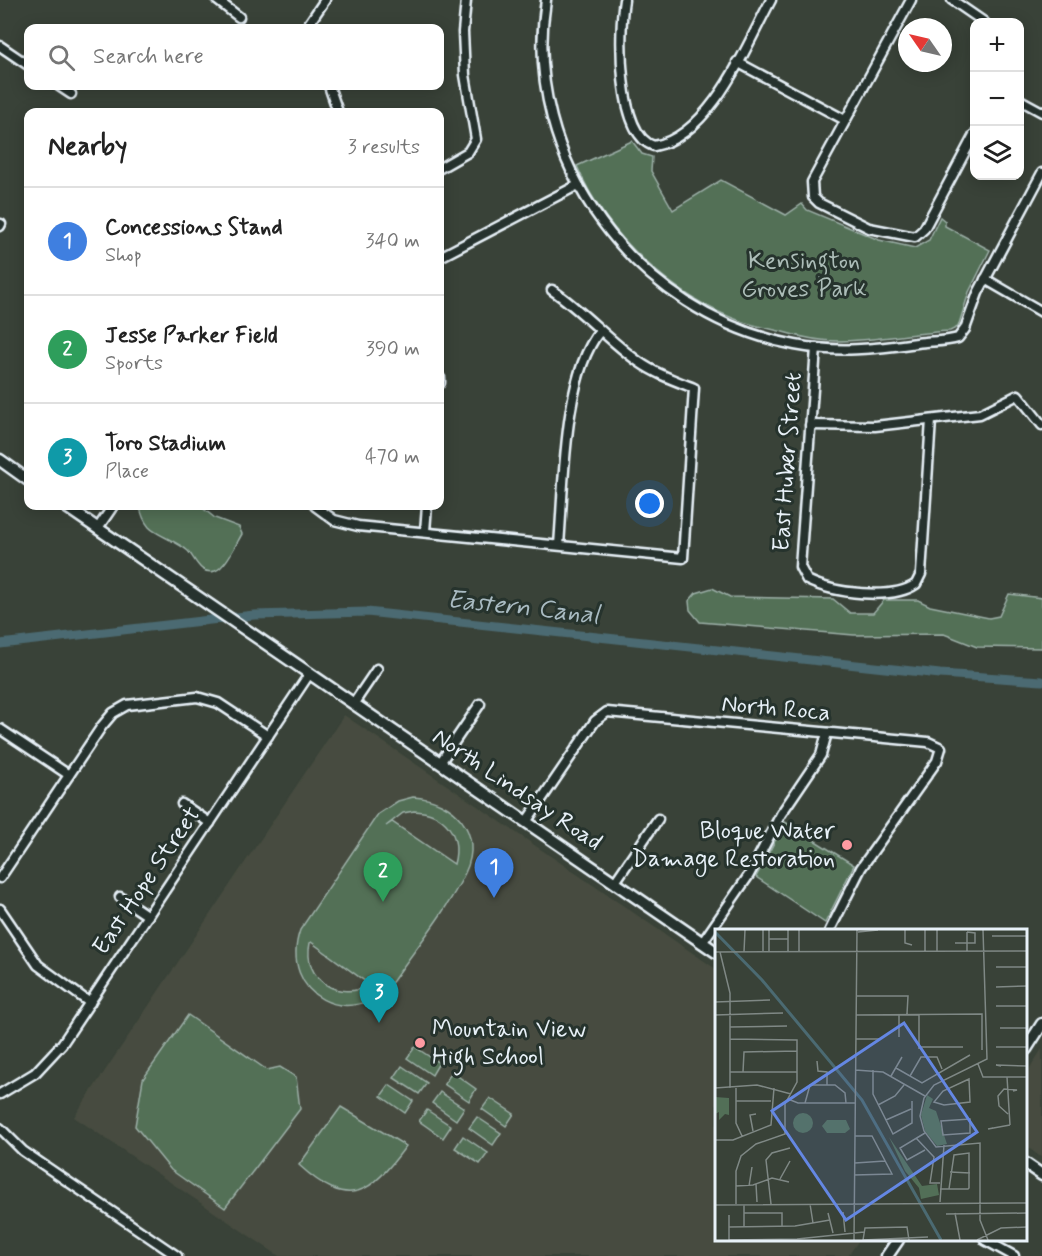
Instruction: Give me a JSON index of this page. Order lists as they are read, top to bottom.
{
  "streets": {
    "main road": ["North Lindsay Road"],
    "street": ["East Huber Street", "North Roca", "East Hope Street"]
  },
  "crossings": [
    ["North Roca", "North Lindsay Road"],
    ["North Lindsay Road", "East Hope Street"]
  ],
  "water": ["Eastern Canal"],
  "parks": ["Kensington Groves Park"],
  "places": ["Bloque Water Damage Restoration", "Mountain View High School"],
  "north": "top left",
  "page": {
    "map_buttons": ["+", "−"],
    "search": "Search here",
    "heading": ["Nearby", "3 results"],
    "list": [
      {
        "mark": "1",
        "name": "Concessions Stand",
        "note": "Shop",
        "value": "340 m"
      },
      {
        "mark": "2",
        "name": "Jesse Parker Field",
        "note": "Sports",
        "value": "390 m"
      },
      {
        "mark": "3",
        "name": "Toro Stadium",
        "note": "Place",
        "value": "470 m"
      }
    ],
    "pins": ["1", "2", "3"]
  }
}
